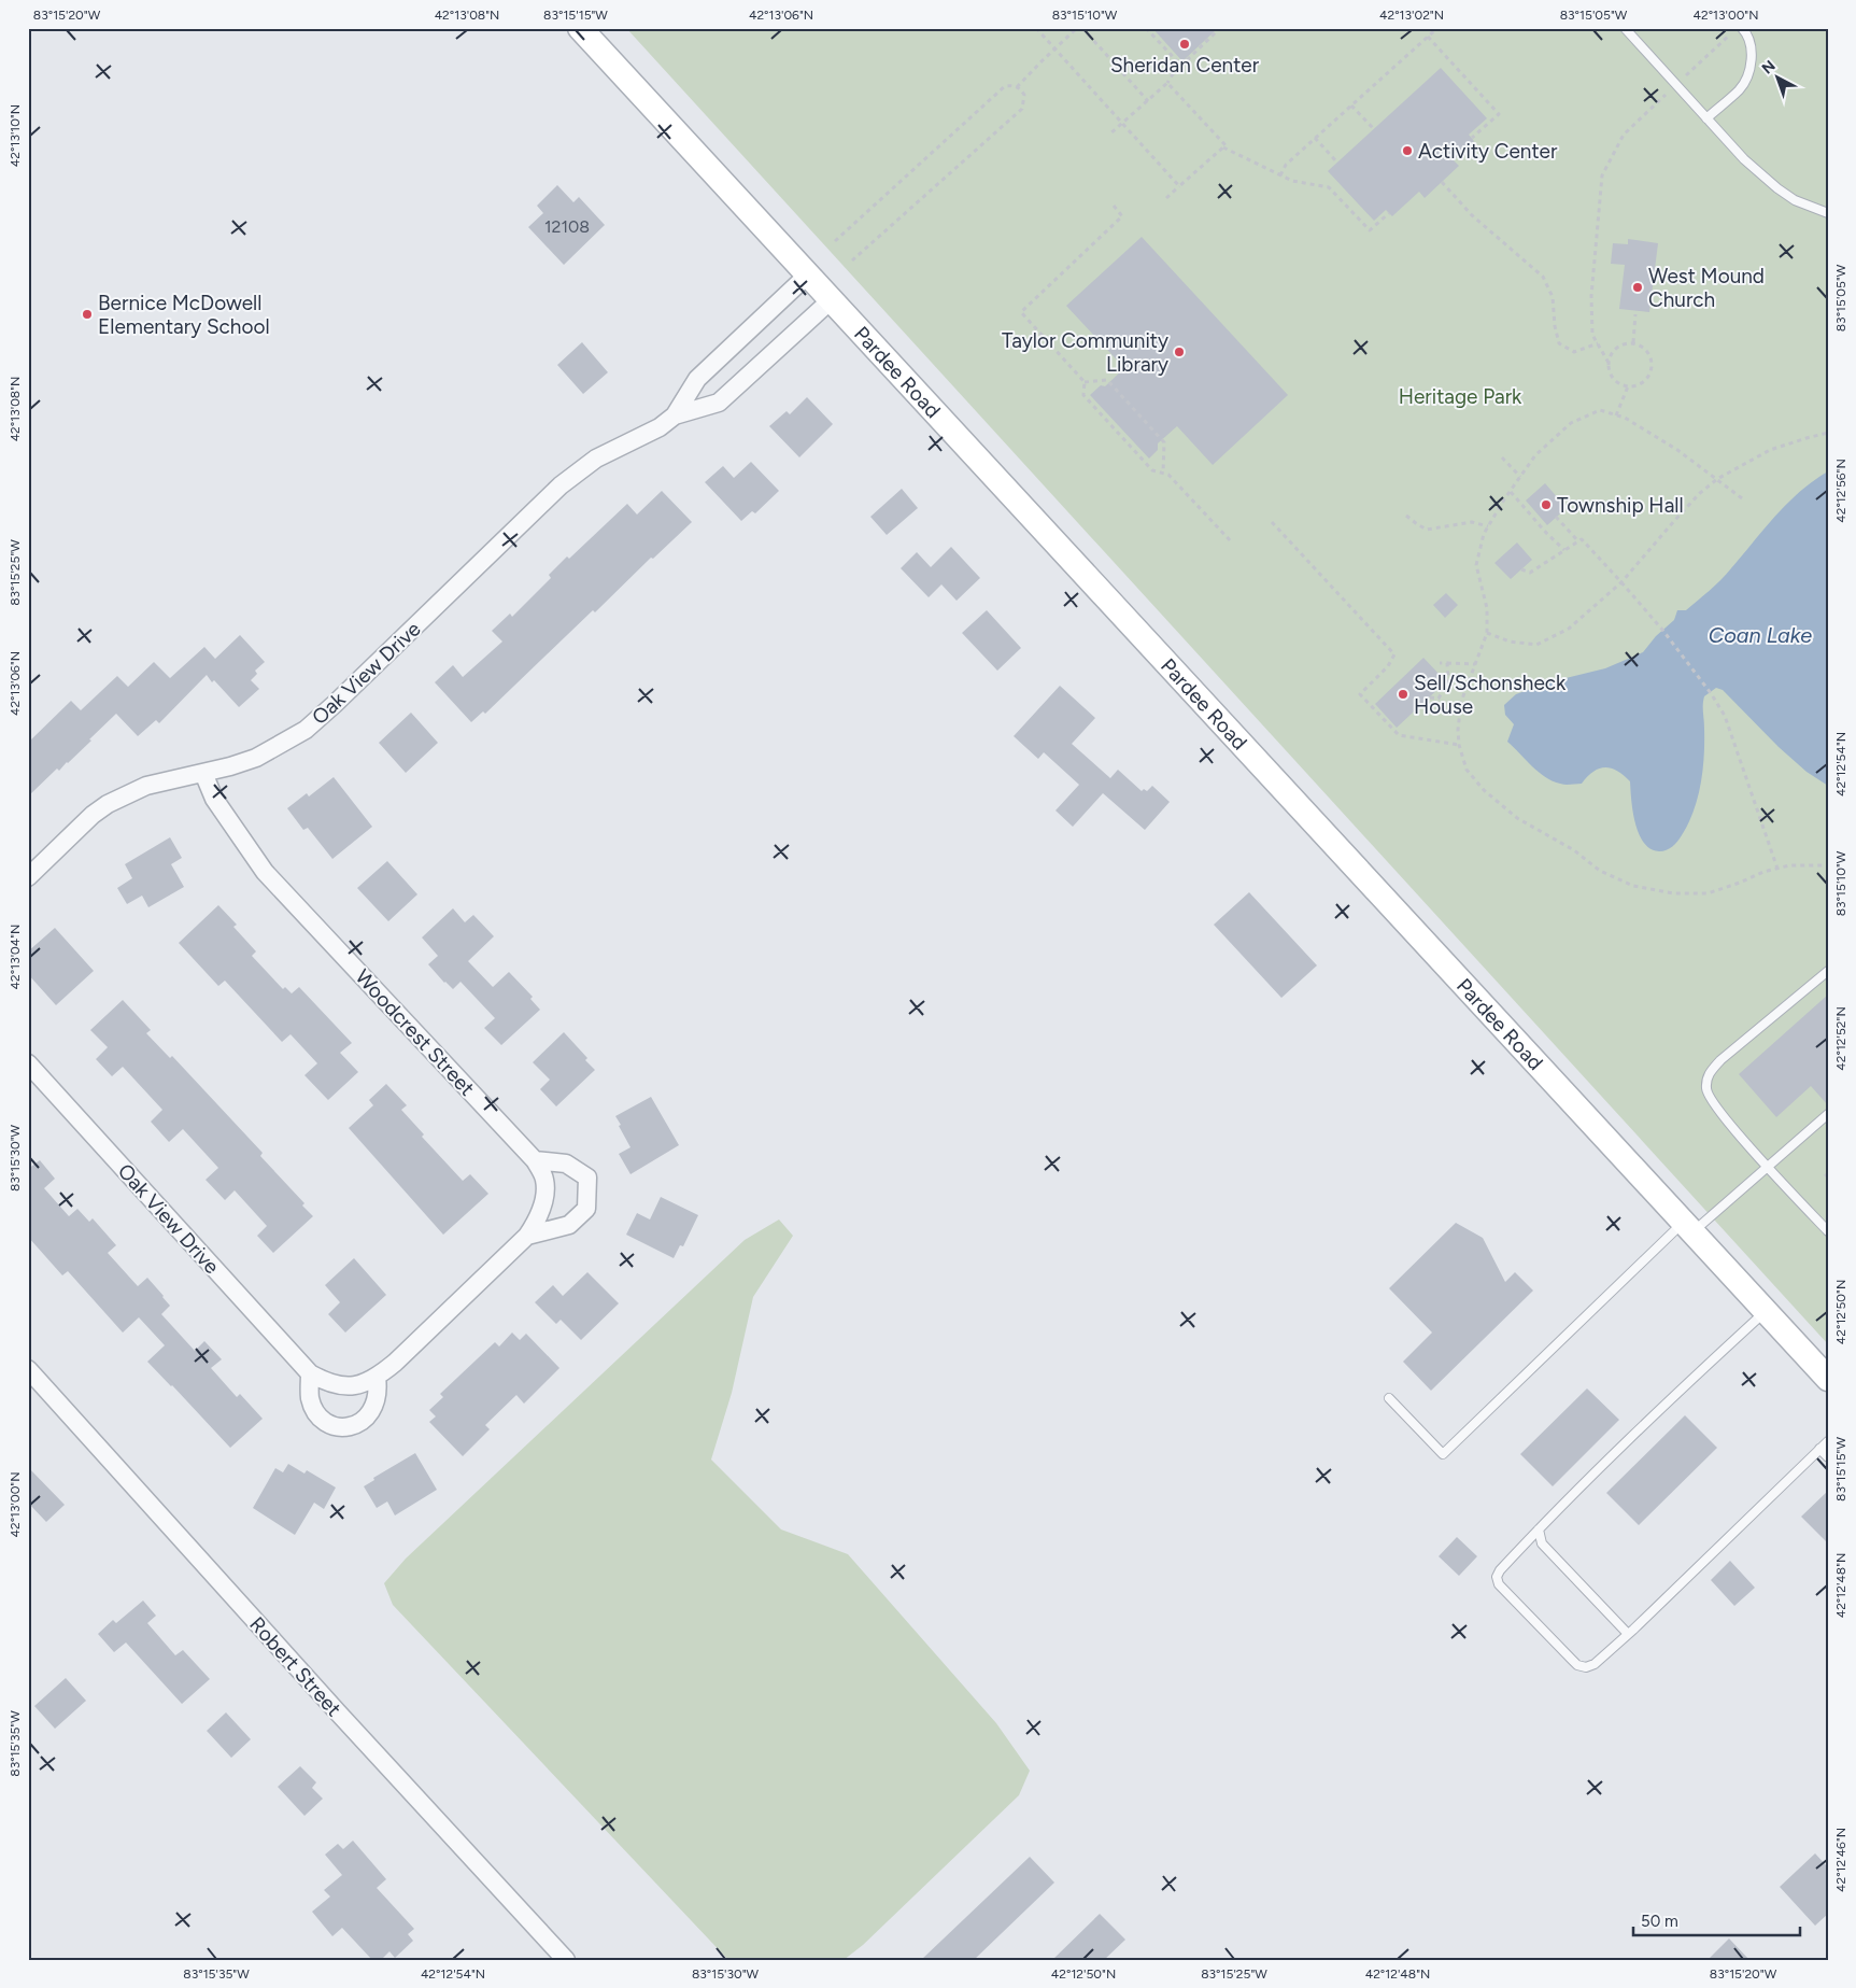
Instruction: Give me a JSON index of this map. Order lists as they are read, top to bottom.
{
  "streets": {
    "main road": ["Pardee Road"],
    "street": ["Oak View Drive", "Woodcrest Street", "Robert Street"]
  },
  "crossings": [
    ["Pardee Road", "Oak View Drive"],
    ["Oak View Drive", "Woodcrest Street"]
  ],
  "water": ["Coan Lake"],
  "parks": ["Heritage Park"],
  "places": [
    "Sheridan Center",
    "Activity Center",
    "West Mound Church",
    "Bernice McDowell Elementary School",
    "Taylor Community Library",
    "Township Hall",
    "Sell/Schonsheck House"
  ],
  "house_numbers": ["12108"],
  "scale_bar": "50 m",
  "north": "top left",
  "coordinates": [
    "83°15'20\"W",
    "42°13'08\"N",
    "83°15'15\"W",
    "42°13'06\"N",
    "83°15'10\"W",
    "42°13'02\"N",
    "83°15'05\"W",
    "42°13'00\"N",
    "42°13'10\"N",
    "42°12'56\"N",
    "83°15'25\"W",
    "42°12'54\"N",
    "42°13'04\"N",
    "42°12'52\"N",
    "83°15'30\"W",
    "42°12'50\"N",
    "42°12'48\"N",
    "83°15'35\"W",
    "42°12'46\"N"
  ]
}
